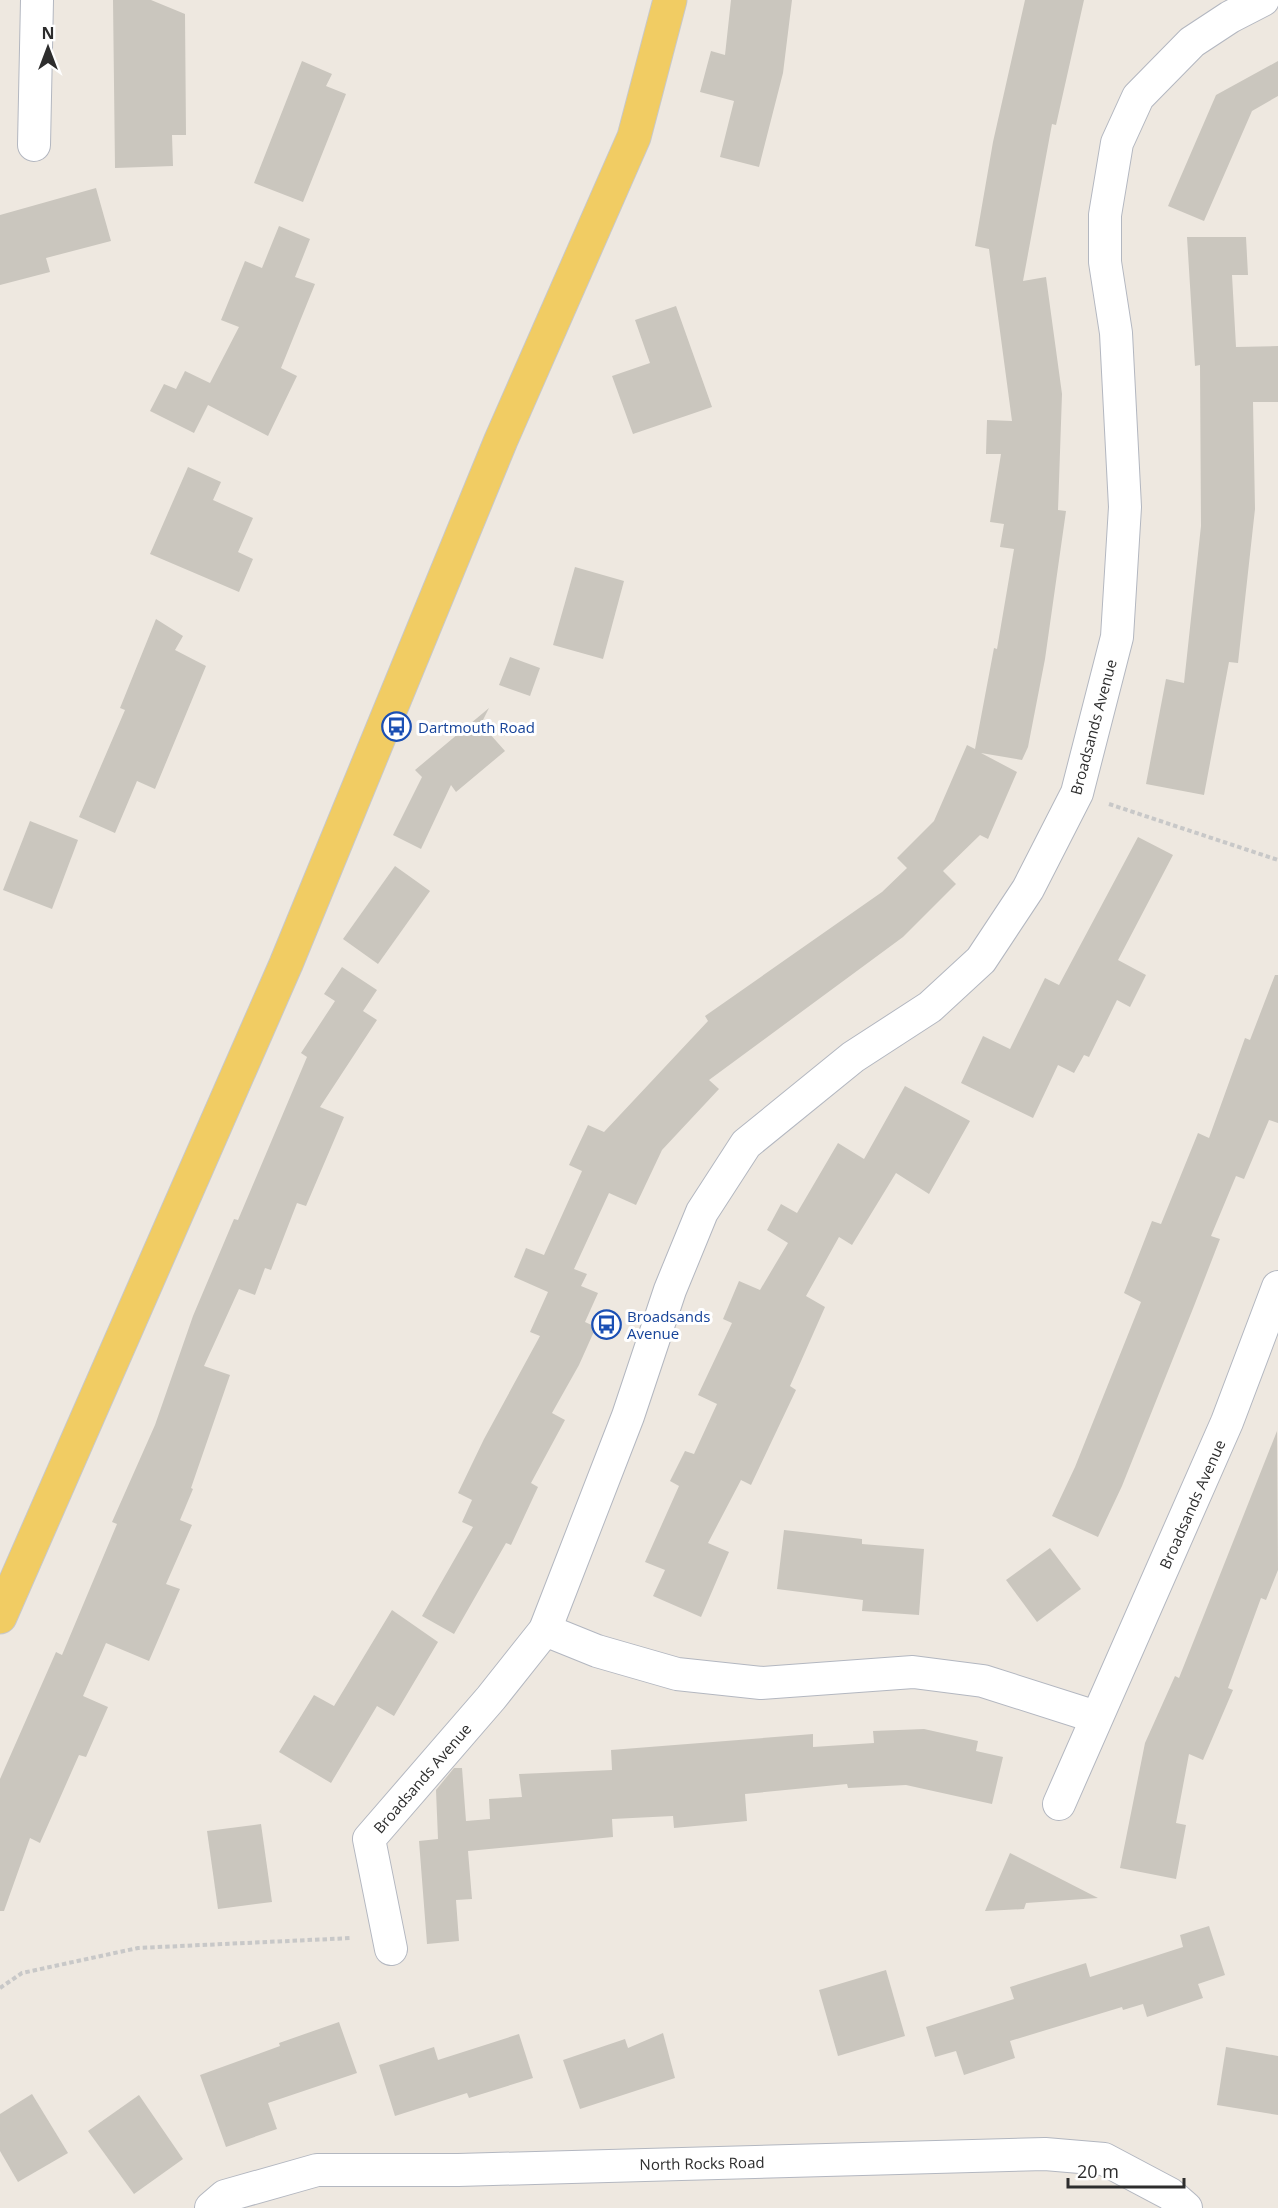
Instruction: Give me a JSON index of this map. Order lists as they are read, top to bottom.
{
  "streets": {
    "street": ["Broadsands Avenue", "North Rocks Road"]
  },
  "places": {
    "bus stop": ["Dartmouth Road", "Broadsands Avenue"]
  },
  "scale_bar": "20 m",
  "north": "top"
}
